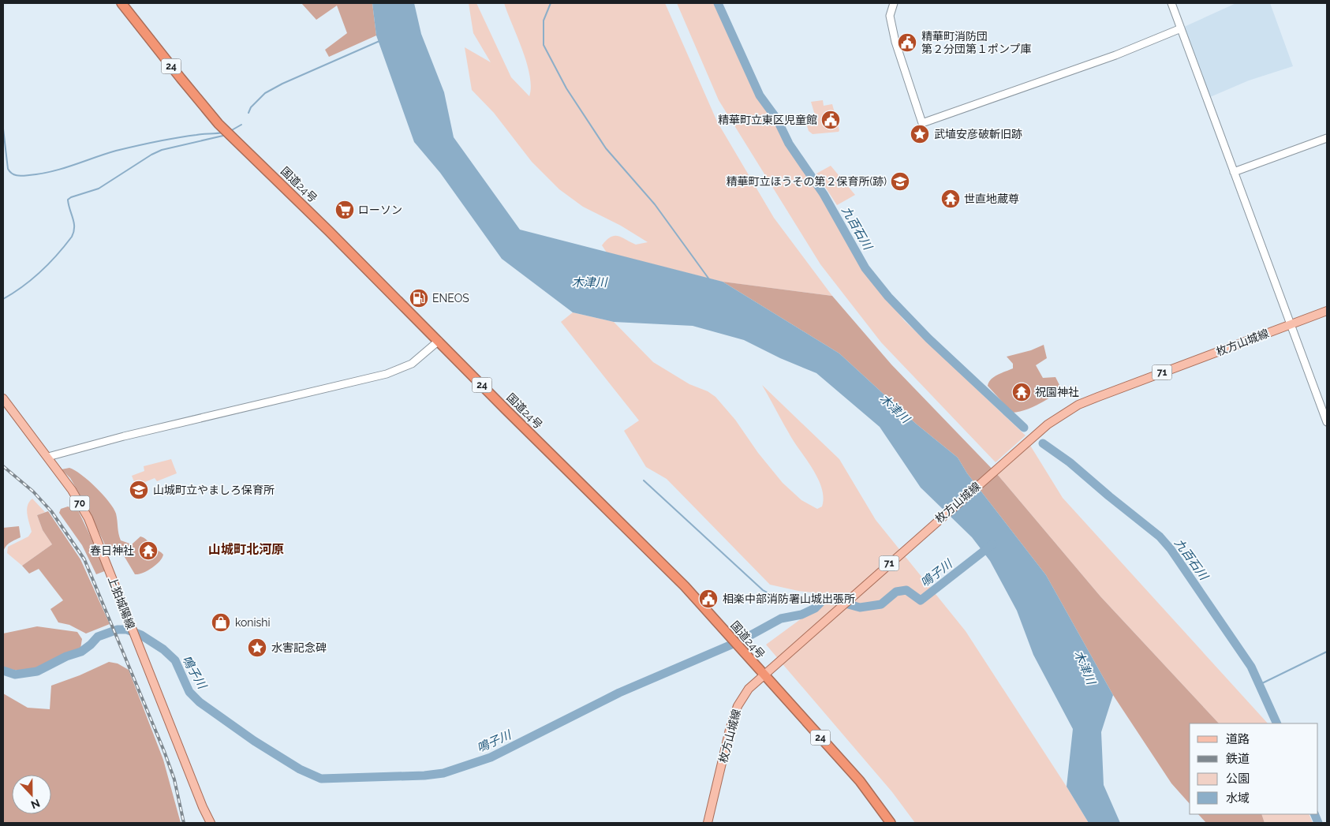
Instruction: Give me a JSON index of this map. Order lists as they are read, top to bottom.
{
  "streets": {
    "highway": ["24", "国道24号"],
    "main road": [
      "枚方山城線",
      "71",
      "70",
      "上狛城陽線"
    ]
  },
  "crossings": [
    ["国道24号", "枚方山城線"]
  ],
  "districts": ["山城町北河原"],
  "water": ["九百石川", "木津川", "鳴子川"],
  "places": {
    "public building": ["精華町消防団 第２分団第１ポンプ庫", "精華町立東区児童館", "相楽中部消防署山城出張所"],
    "place": ["武埴安彦破斬旧跡", "水害記念碑"],
    "school or university": ["精華町立ほうその第２保育所(跡)", "山城町立やましろ保育所"],
    "temple": ["世直地蔵尊", "祝園神社", "春日神社"],
    "supermarket": ["ローソン"],
    "fuel station": ["ENEOS"],
    "shop": ["konishi"]
  },
  "legend": [
    "道路",
    "鉄道",
    "公園",
    "水域"
  ],
  "north": "bottom"
}
